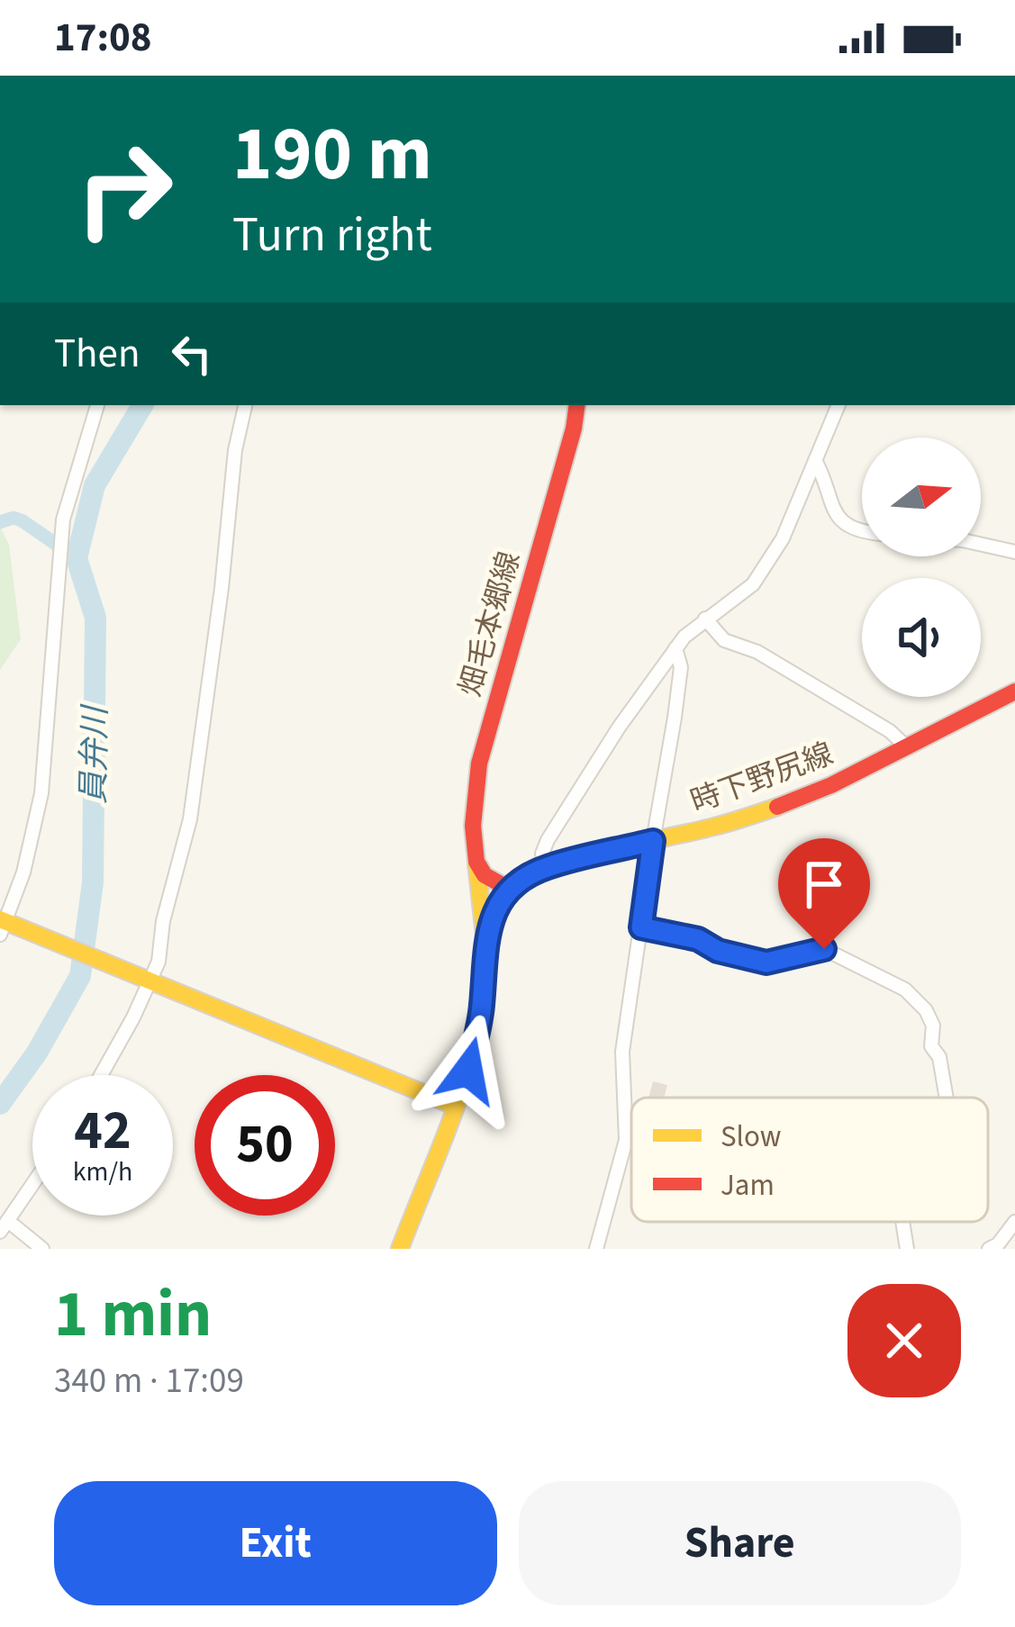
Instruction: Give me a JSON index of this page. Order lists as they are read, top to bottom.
{
  "streets": {
    "main road": ["畑毛本郷線", "時下野尻線"]
  },
  "water": ["員弁川"],
  "legend": ["Slow", "Jam"],
  "north": "right",
  "page": {
    "status": "17:08",
    "turn": ["190 m", "Turn right"],
    "then": "Then",
    "speed": "42 km/h",
    "limit": "50",
    "heading": ["1 min", "340 m · 17:09"],
    "buttons": ["Exit", "Share"]
  }
}
